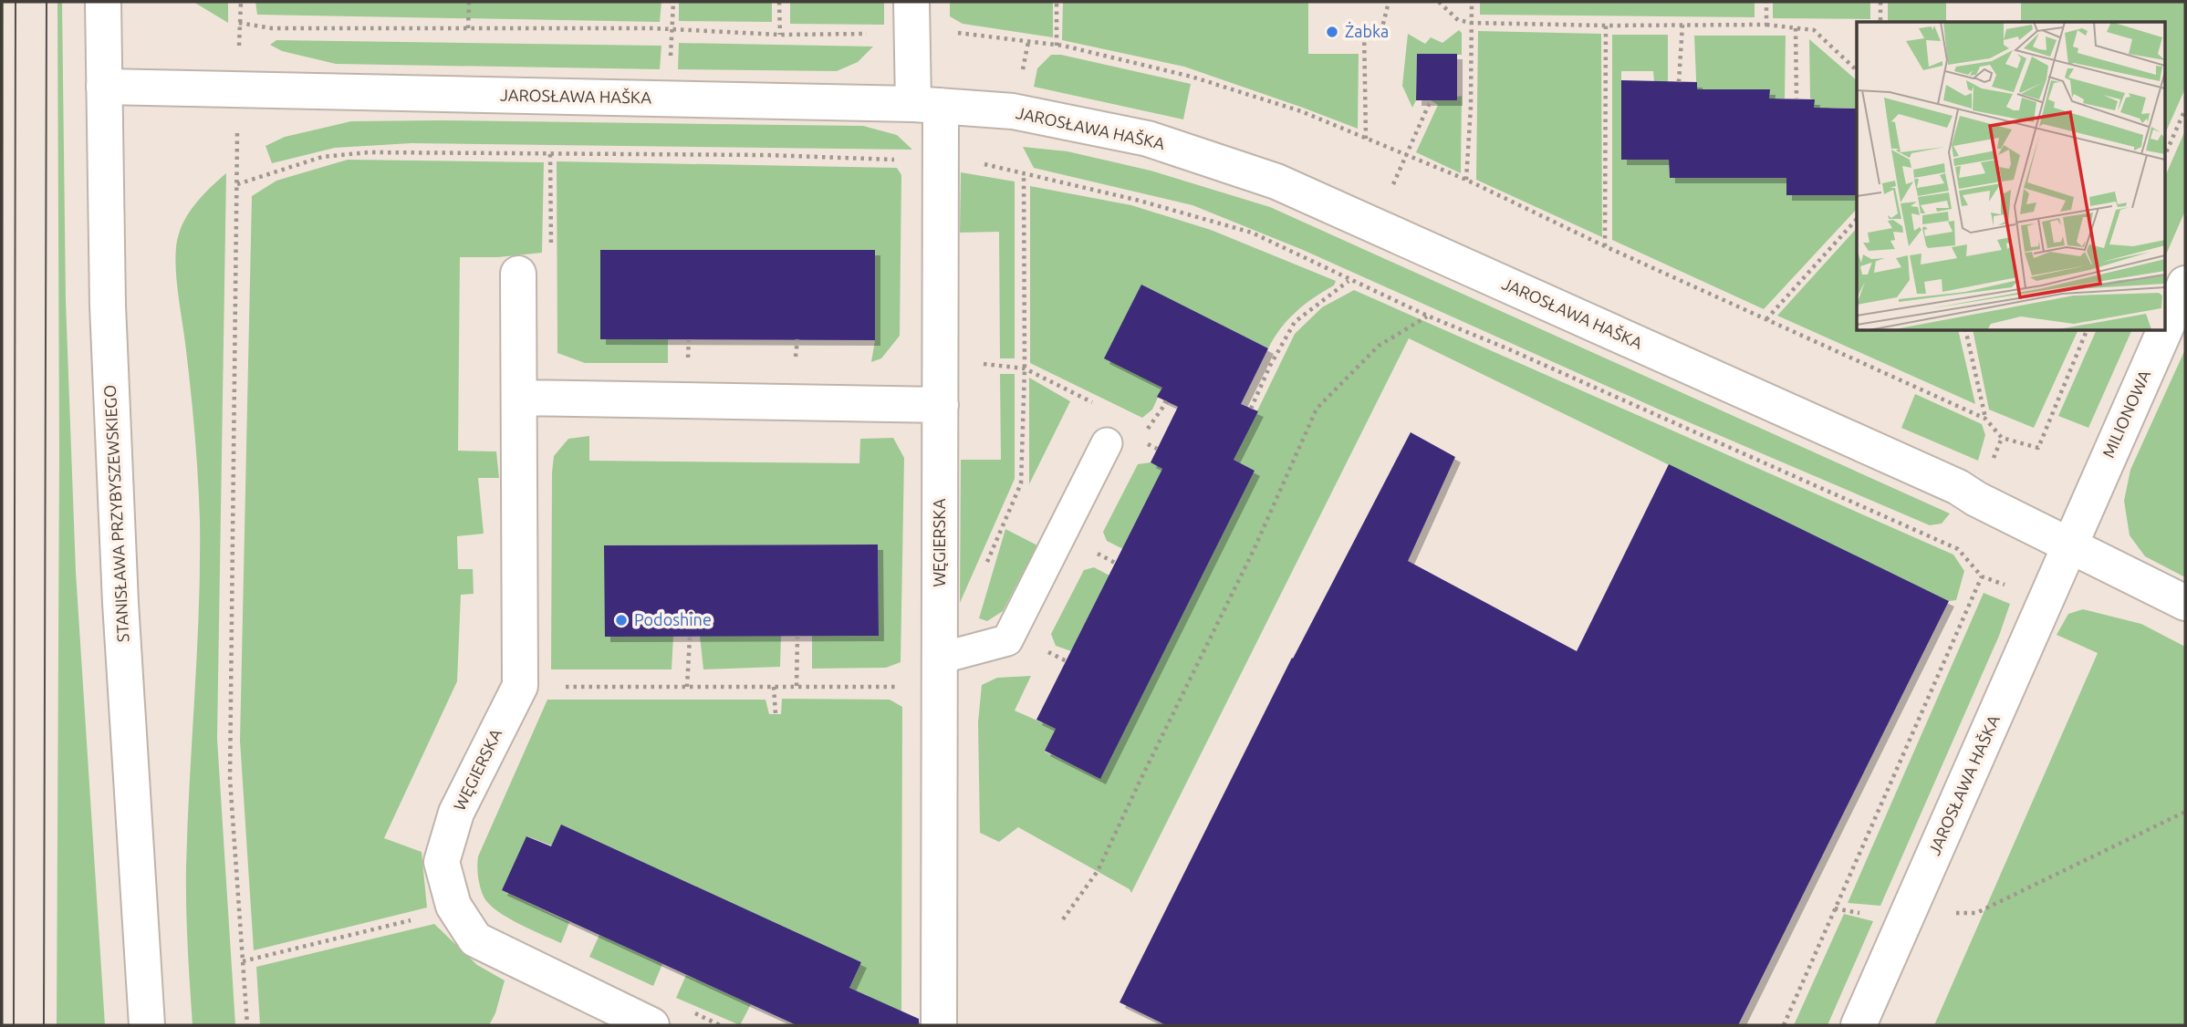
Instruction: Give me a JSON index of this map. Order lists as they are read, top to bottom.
{
  "streets": {
    "street": [
      "JAROSŁAWA HAŠKA",
      "MILIONOWA",
      "STANISŁAWA PRZYBYSZEWSKIEGO",
      "WĘGIERSKA"
    ]
  },
  "crossings": [
    ["JAROSŁAWA HAŠKA", "MILIONOWA"],
    ["JAROSŁAWA HAŠKA", "STANISŁAWA PRZYBYSZEWSKIEGO"],
    ["JAROSŁAWA HAŠKA", "WĘGIERSKA"]
  ],
  "places": ["Żabka", "Podoshine"]
}
